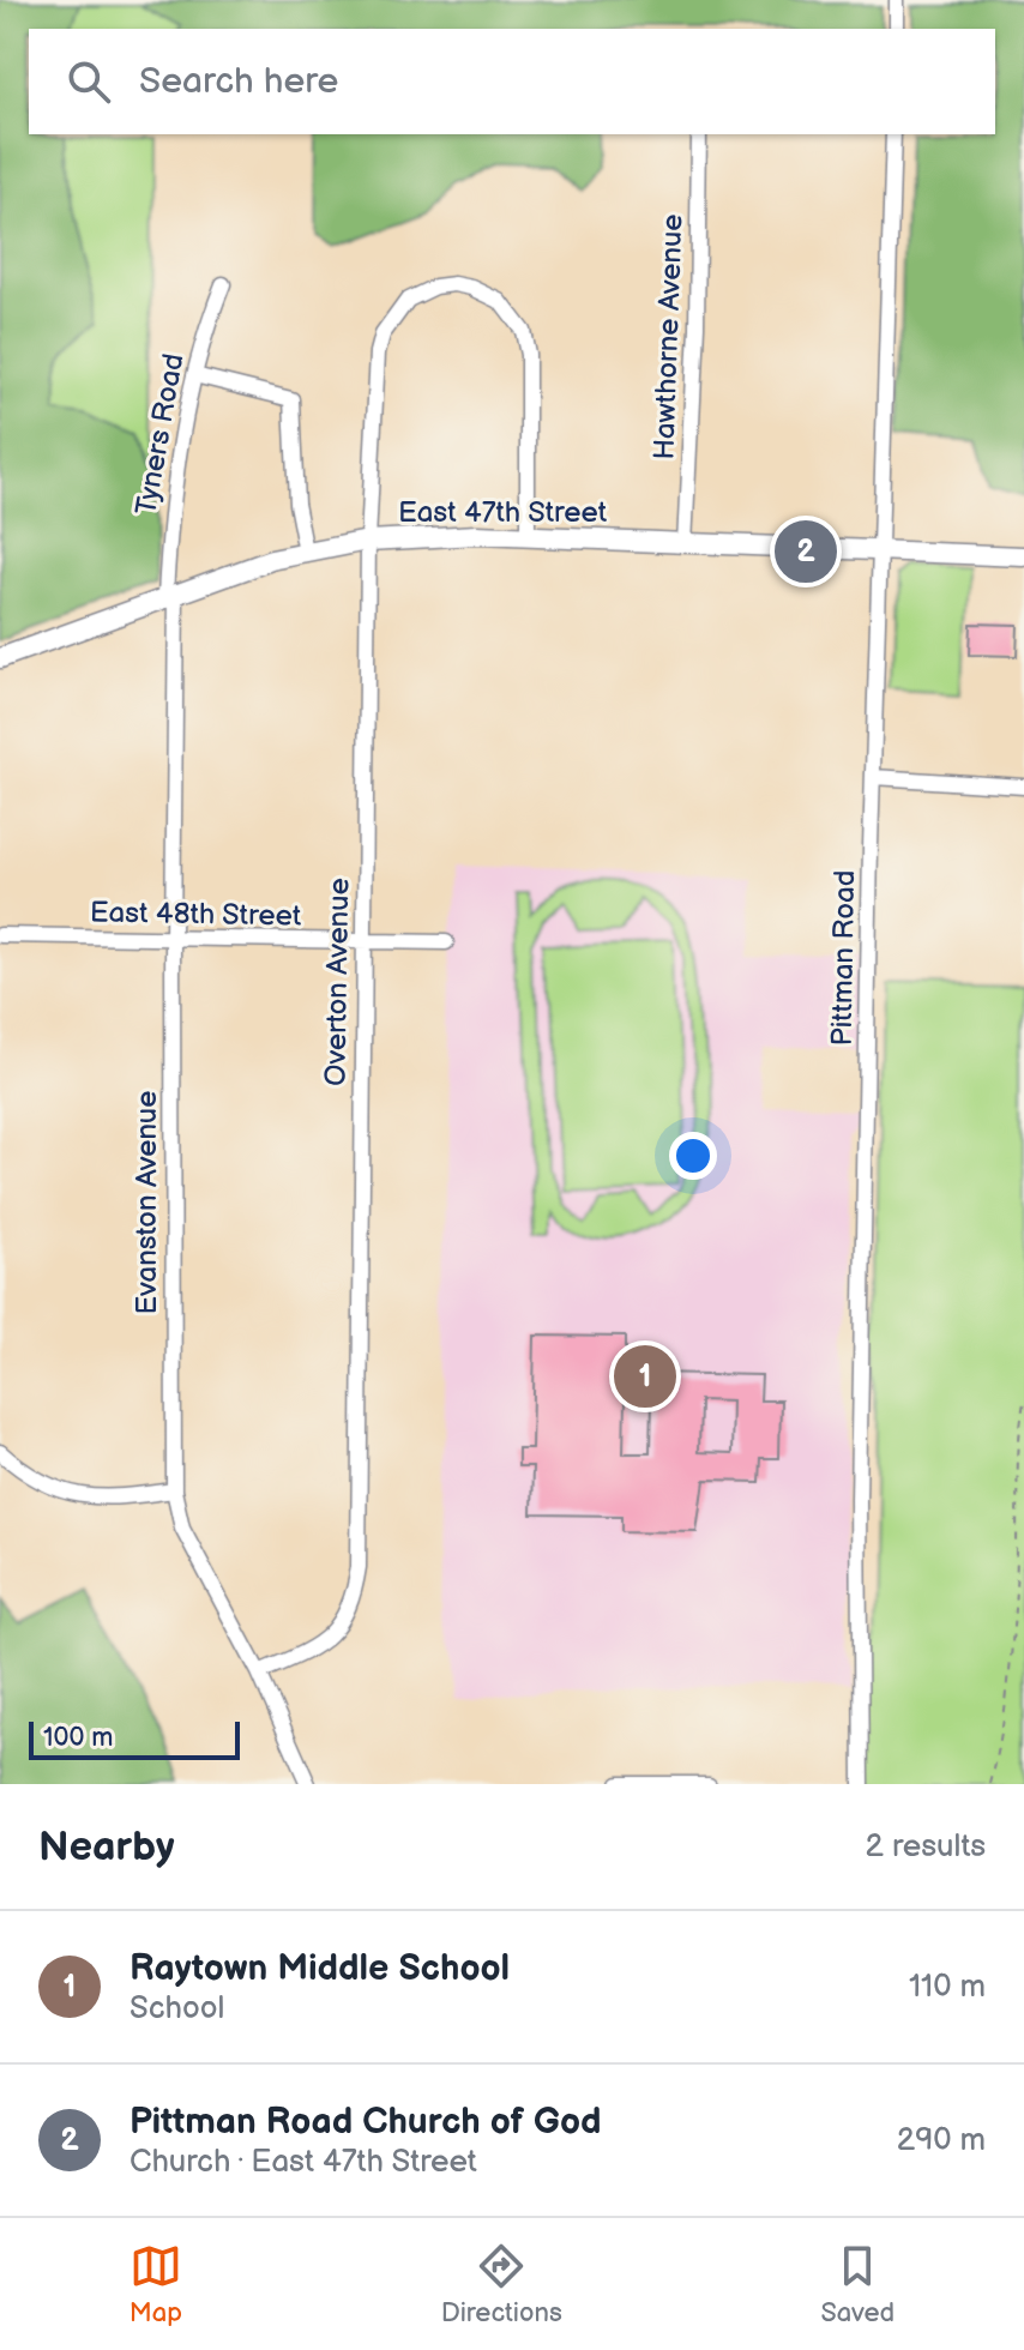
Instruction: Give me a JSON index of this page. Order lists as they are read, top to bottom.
{
  "streets": {
    "main road": ["East 47th Street"],
    "street": [
      "Hawthorne Avenue",
      "Tyners Road",
      "East 48th Street",
      "Pittman Road",
      "Overton Avenue",
      "Evanston Avenue"
    ]
  },
  "crossings": [
    ["Hawthorne Avenue", "East 47th Street"],
    ["Tyners Road", "East 47th Street"],
    ["Tyners Road", "Evanston Avenue"],
    ["East 47th Street", "Pittman Road"],
    ["East 47th Street", "Overton Avenue"],
    ["East 47th Street", "Evanston Avenue"],
    ["East 48th Street", "Overton Avenue"],
    ["East 48th Street", "Evanston Avenue"],
    ["Overton Avenue", "Evanston Avenue"]
  ],
  "scale_bar": "100 m",
  "page": {
    "search": "Search here",
    "pins": ["2", "1"],
    "scale": "100 m",
    "heading": ["Nearby", "2 results"],
    "list": [
      {
        "mark": "1",
        "name": "Raytown Middle School",
        "note": "School",
        "value": "110 m"
      },
      {
        "mark": "2",
        "name": "Pittman Road Church of God",
        "note": "Church · East 47th Street",
        "value": "290 m"
      }
    ],
    "nav": ["Map", "Directions", "Saved"]
  }
}
